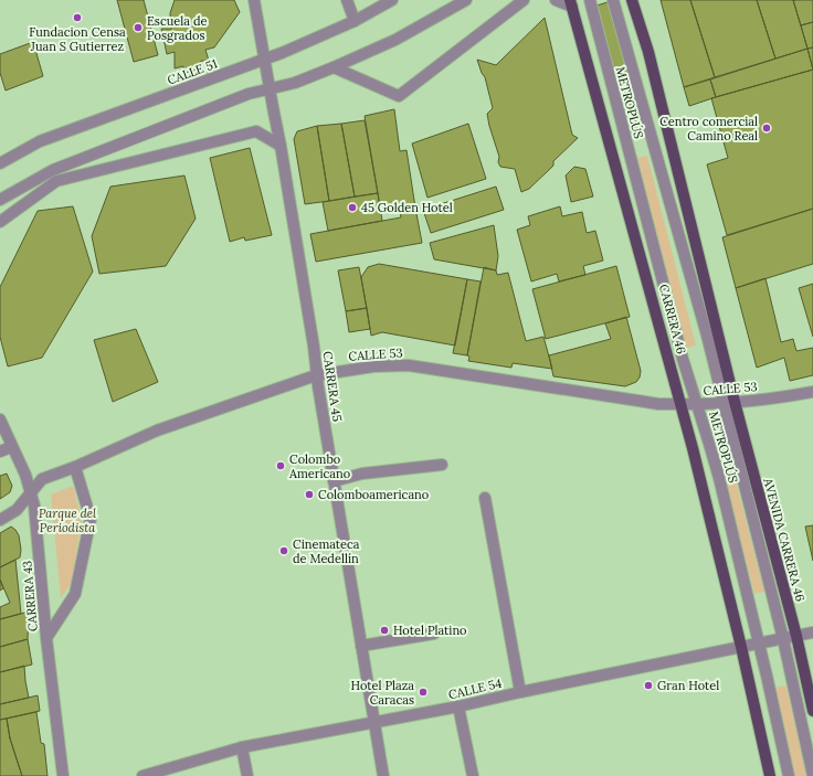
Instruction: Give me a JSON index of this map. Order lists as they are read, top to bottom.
{
  "streets": {
    "main road": ["CARRERA 46", "AVENIDA CARRERA 46"],
    "street": [
      "CALLE 51",
      "METROPLÚS",
      "CALLE 53",
      "CARRERA 45",
      "CARRERA 43",
      "CALLE 54"
    ]
  },
  "crossings": [
    ["CALLE 51", "CARRERA 45"],
    ["METROPLÚS", "CALLE 53"],
    ["METROPLÚS", "AVENIDA CARRERA 46"],
    ["METROPLÚS", "CALLE 54"],
    ["CARRERA 46", "CALLE 53"],
    ["CARRERA 46", "CALLE 54"],
    ["CALLE 53", "CARRERA 45"],
    ["CALLE 53", "AVENIDA CARRERA 46"],
    ["CALLE 53", "CARRERA 43"],
    ["CARRERA 45", "CALLE 54"],
    ["AVENIDA CARRERA 46", "CALLE 54"]
  ],
  "parks": ["Parque del Periodista"],
  "places": [
    "Fundacion Censa Juan S Gutierrez",
    "Escuela de Posgrados",
    "Centro comercial Camino Real",
    "45 Golden Hotel",
    "Colombo Americano",
    "Colomboamericano",
    "Cinemateca de Medellín",
    "Hotel Platino",
    "Gran Hotel",
    "Hotel Plaza Caracas"
  ]
}
